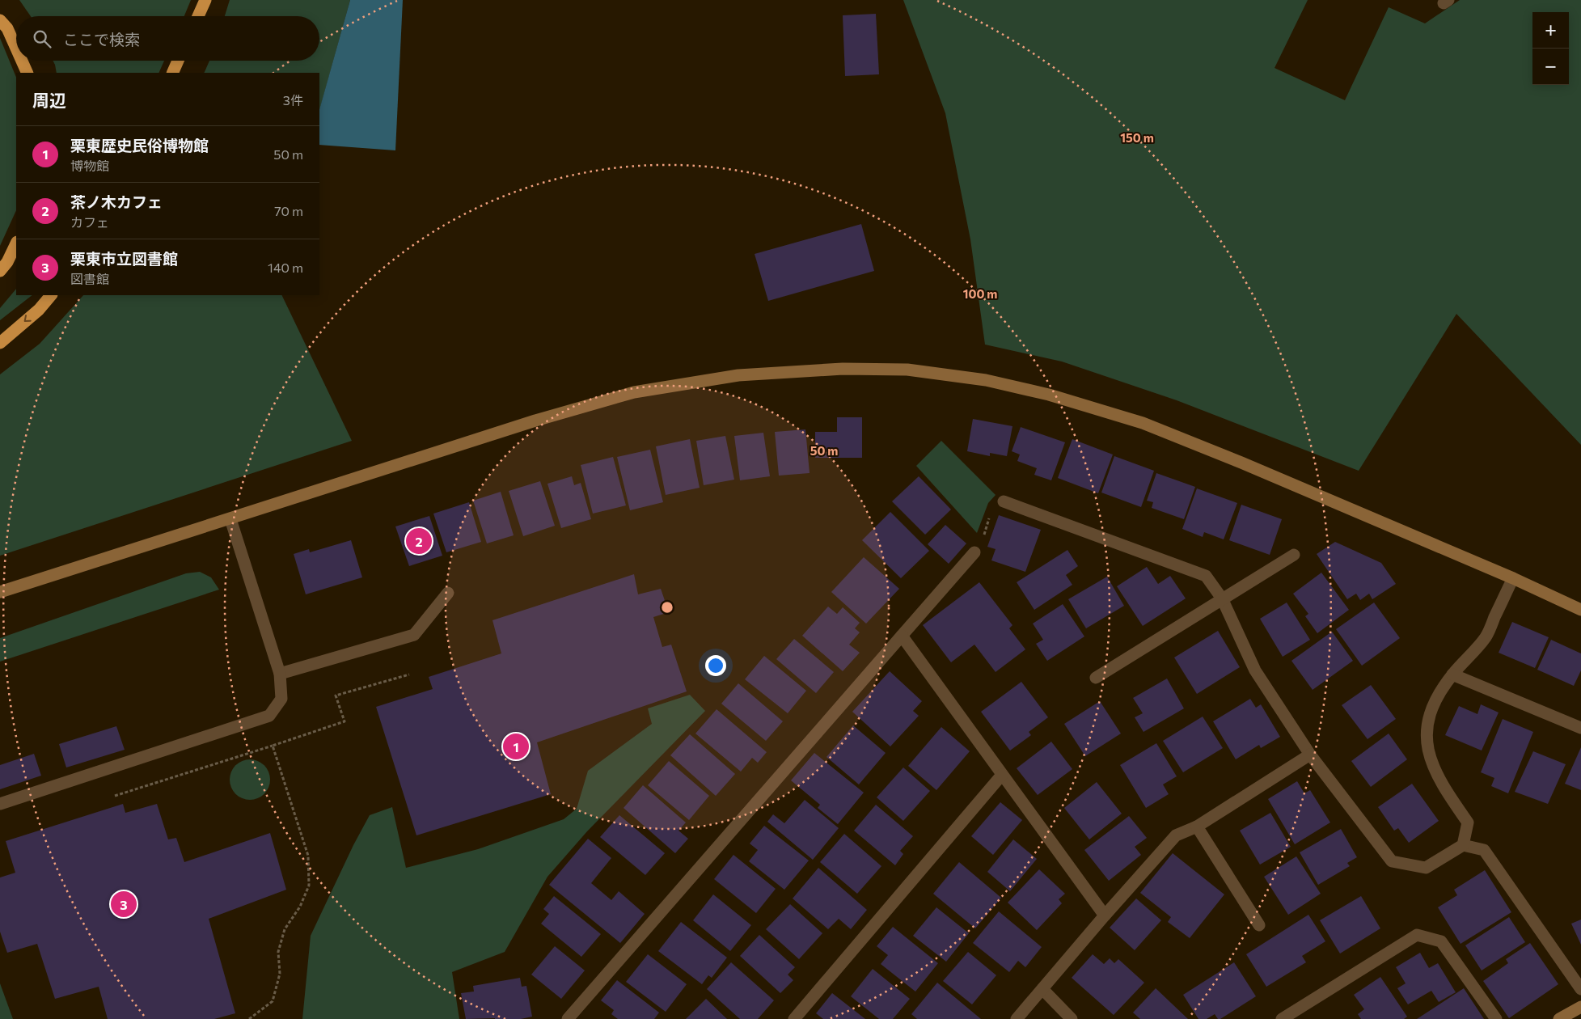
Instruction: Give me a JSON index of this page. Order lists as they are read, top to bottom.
{
  "page": {
    "map_buttons": ["+", "−"],
    "search": "ここで検索",
    "heading": ["周辺", "3件"],
    "list": [
      {
        "mark": "1",
        "name": "栗東歴史民俗博物館",
        "note": "博物館",
        "value": "50 m"
      },
      {
        "mark": "2",
        "name": "茶ノ木カフェ",
        "note": "カフェ",
        "value": "70 m"
      },
      {
        "mark": "3",
        "name": "栗東市立図書館",
        "note": "図書館",
        "value": "140 m"
      }
    ],
    "pins": ["2", "1", "3"]
  },
  "rings": ["150 m", "100 m", "50 m"]
}
